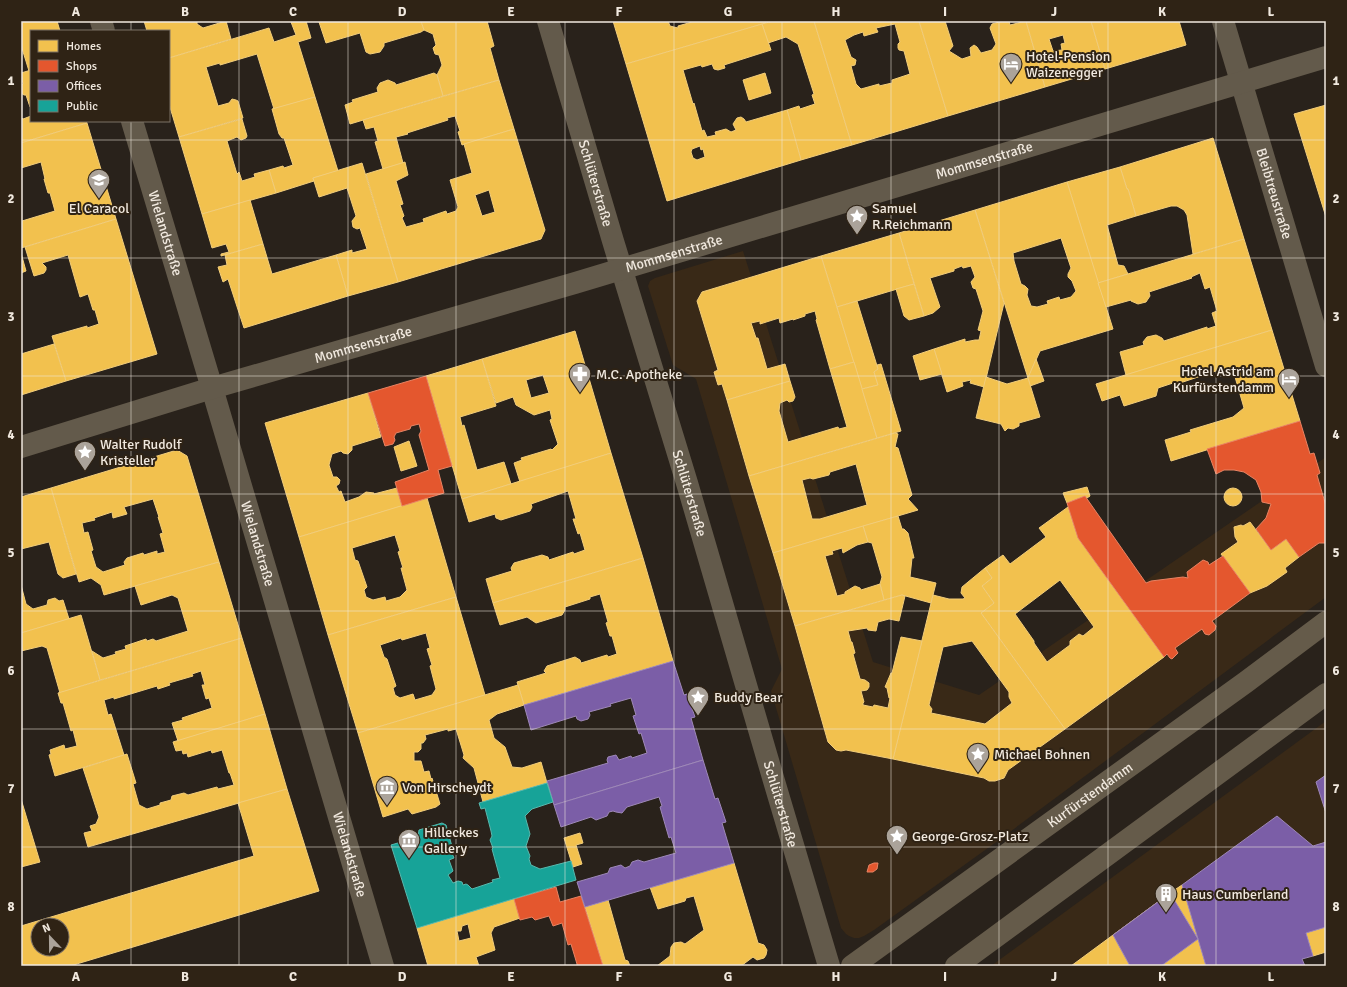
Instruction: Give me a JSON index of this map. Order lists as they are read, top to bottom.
{
  "streets": {
    "main road": ["Kurfürstendamm"],
    "street": [
      "Mommsenstraße",
      "Schlüterstraße",
      "Bleibtreustraße",
      "Wielandstraße"
    ]
  },
  "crossings": [
    ["Mommsenstraße", "Schlüterstraße"],
    ["Mommsenstraße", "Bleibtreustraße"],
    ["Mommsenstraße", "Wielandstraße"]
  ],
  "places": {
    "hotel": ["Hotel-Pension Waizenegger", "Hotel Astrid am Kurfürstendamm"],
    "school or university": ["El Caracol"],
    "place": [
      "Samuel R.Reichmann",
      "Walter Rudolf Kristeller",
      "Buddy Bear",
      "Michael Bohnen",
      "George-Grosz-Platz"
    ],
    "pharmacy": ["M.C. Apotheke"],
    "museum": ["Von Hirscheydt", "Hilleckes Gallery"],
    "building": ["Haus Cumberland"]
  },
  "legend": [
    "Homes",
    "Shops",
    "Offices",
    "Public"
  ],
  "north": "top",
  "grid": {
    "columns": [
      "A",
      "B",
      "C",
      "D",
      "E",
      "F",
      "G",
      "H",
      "I",
      "J",
      "K",
      "L"
    ],
    "rows": [
      "1",
      "2",
      "3",
      "4",
      "5",
      "6",
      "7",
      "8"
    ]
  }
}
